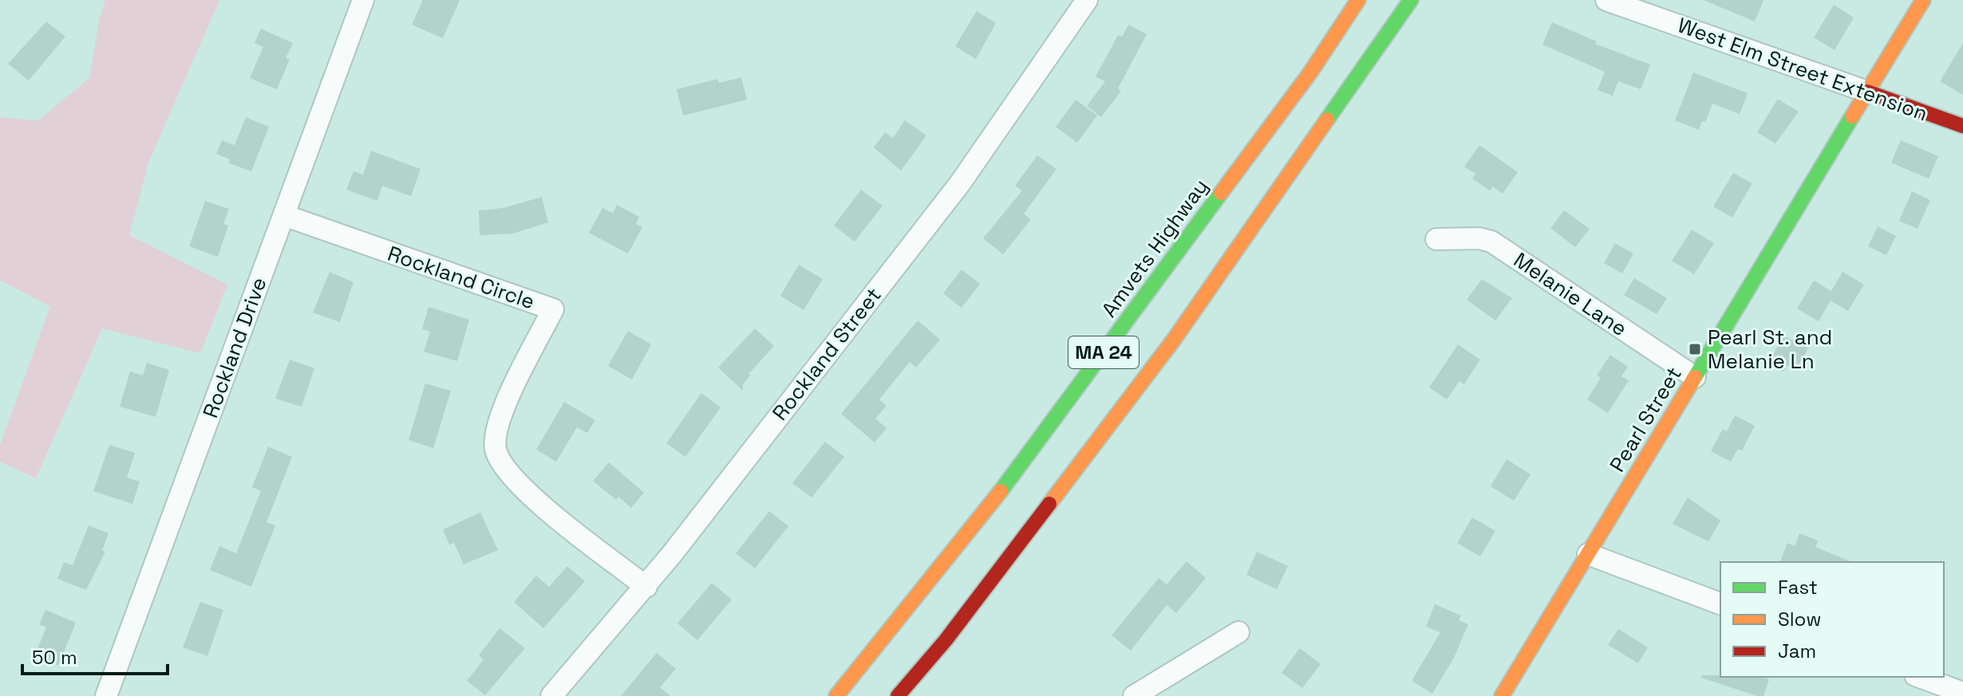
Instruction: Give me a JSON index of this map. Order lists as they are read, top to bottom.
{
  "streets": {
    "main road": [
      "West Elm Street Extension",
      "Amvets Highway",
      "MA 24",
      "Pearl Street"
    ],
    "street": [
      "Rockland Circle",
      "Melanie Lane",
      "Rockland Drive",
      "Rockland Street"
    ]
  },
  "crossings": [
    ["West Elm Street Extension", "Pearl Street"],
    ["Rockland Circle", "Rockland Drive"],
    ["Rockland Circle", "Rockland Street"],
    ["Melanie Lane", "Pearl Street"]
  ],
  "places": {
    "transit": ["Pearl St. and Melanie Ln"]
  },
  "legend": ["Fast", "Slow", "Jam"],
  "scale_bar": "50 m"
}
